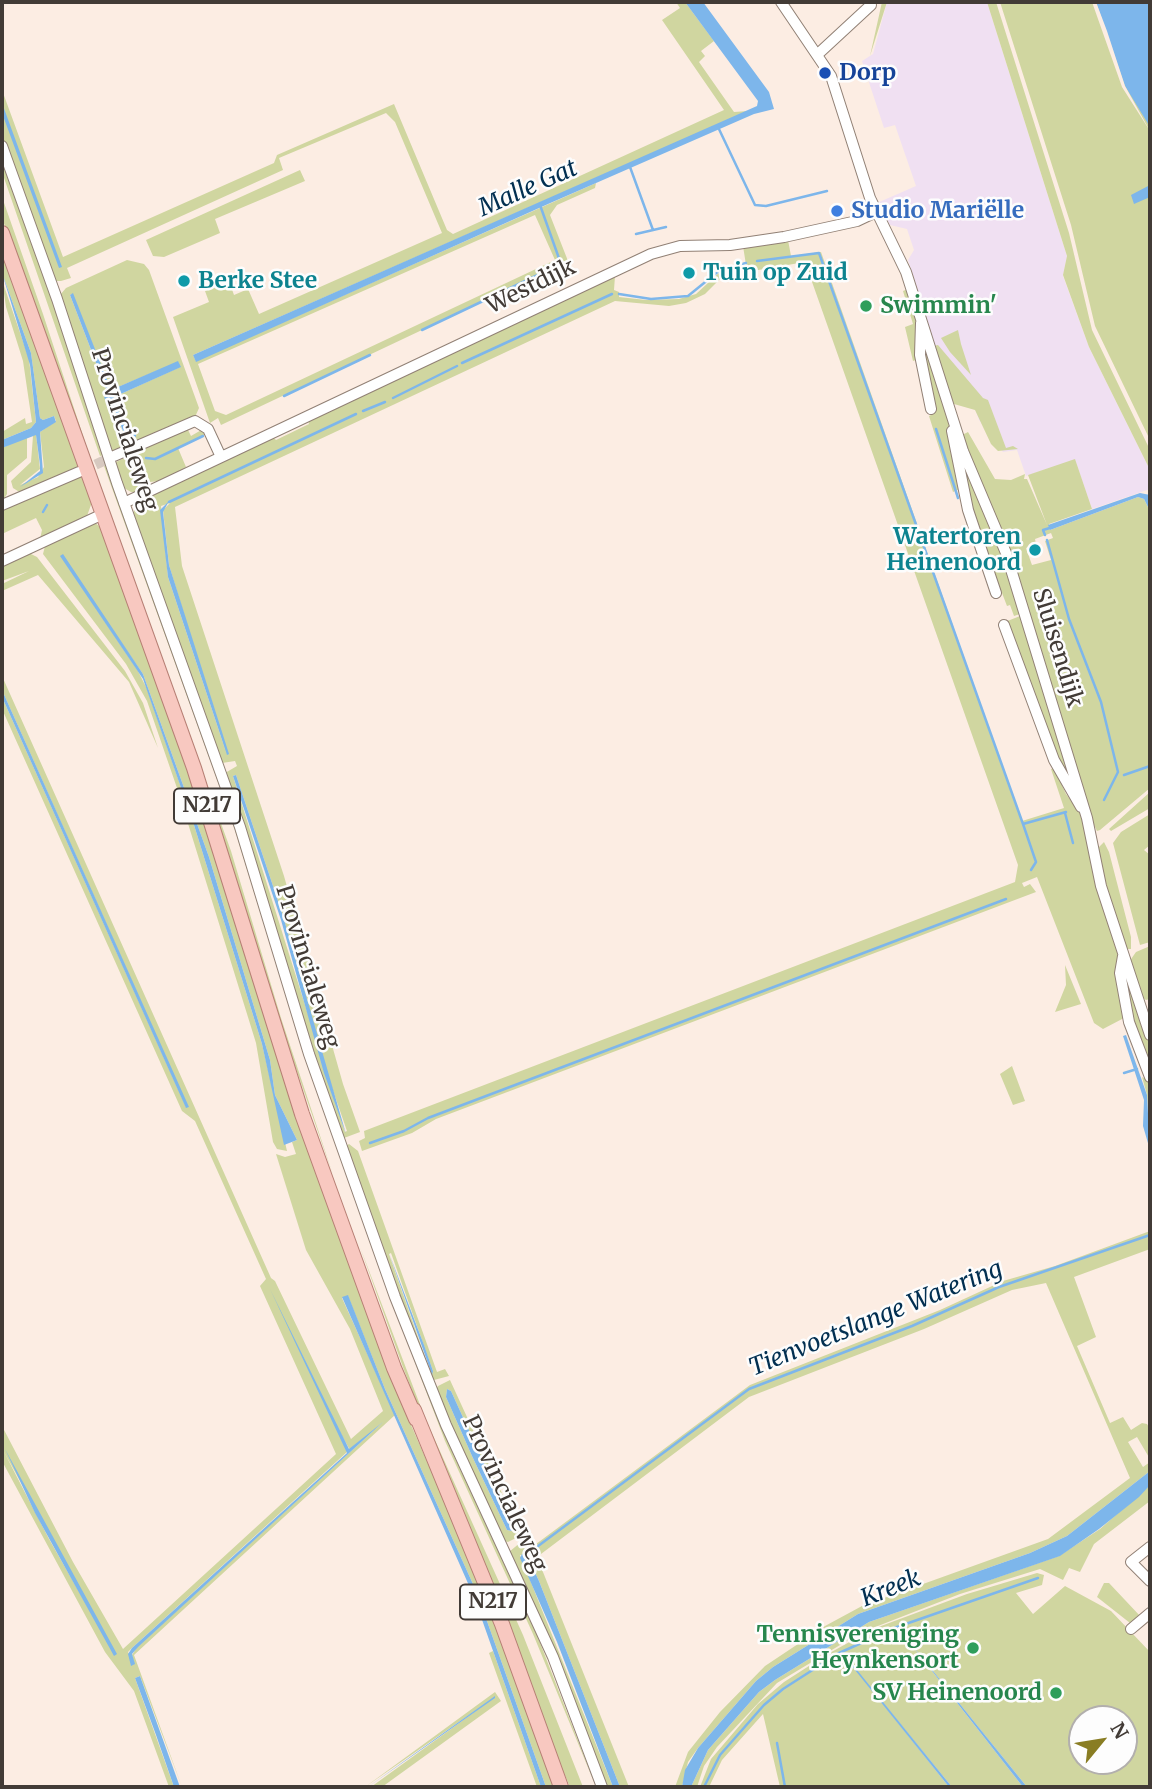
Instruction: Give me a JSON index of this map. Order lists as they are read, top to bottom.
{
  "streets": {
    "main road": ["Provincialeweg", "N217"],
    "street": ["Westdijk", "Sluisendijk"]
  },
  "crossings": [
    ["Westdijk", "Provincialeweg"],
    ["Westdijk", "Sluisendijk"]
  ],
  "water": ["Malle Gat", "Tienvoetslange Watering", "Kreek"],
  "places": [
    "Dorp",
    "Studio Mariëlle",
    "Tuin op Zuid",
    "Berke Stee",
    "Swimmin'",
    "Watertoren Heinenoord",
    "Tennisvereniging Heynkensort",
    "SV Heinenoord"
  ],
  "north": "top right"
}
